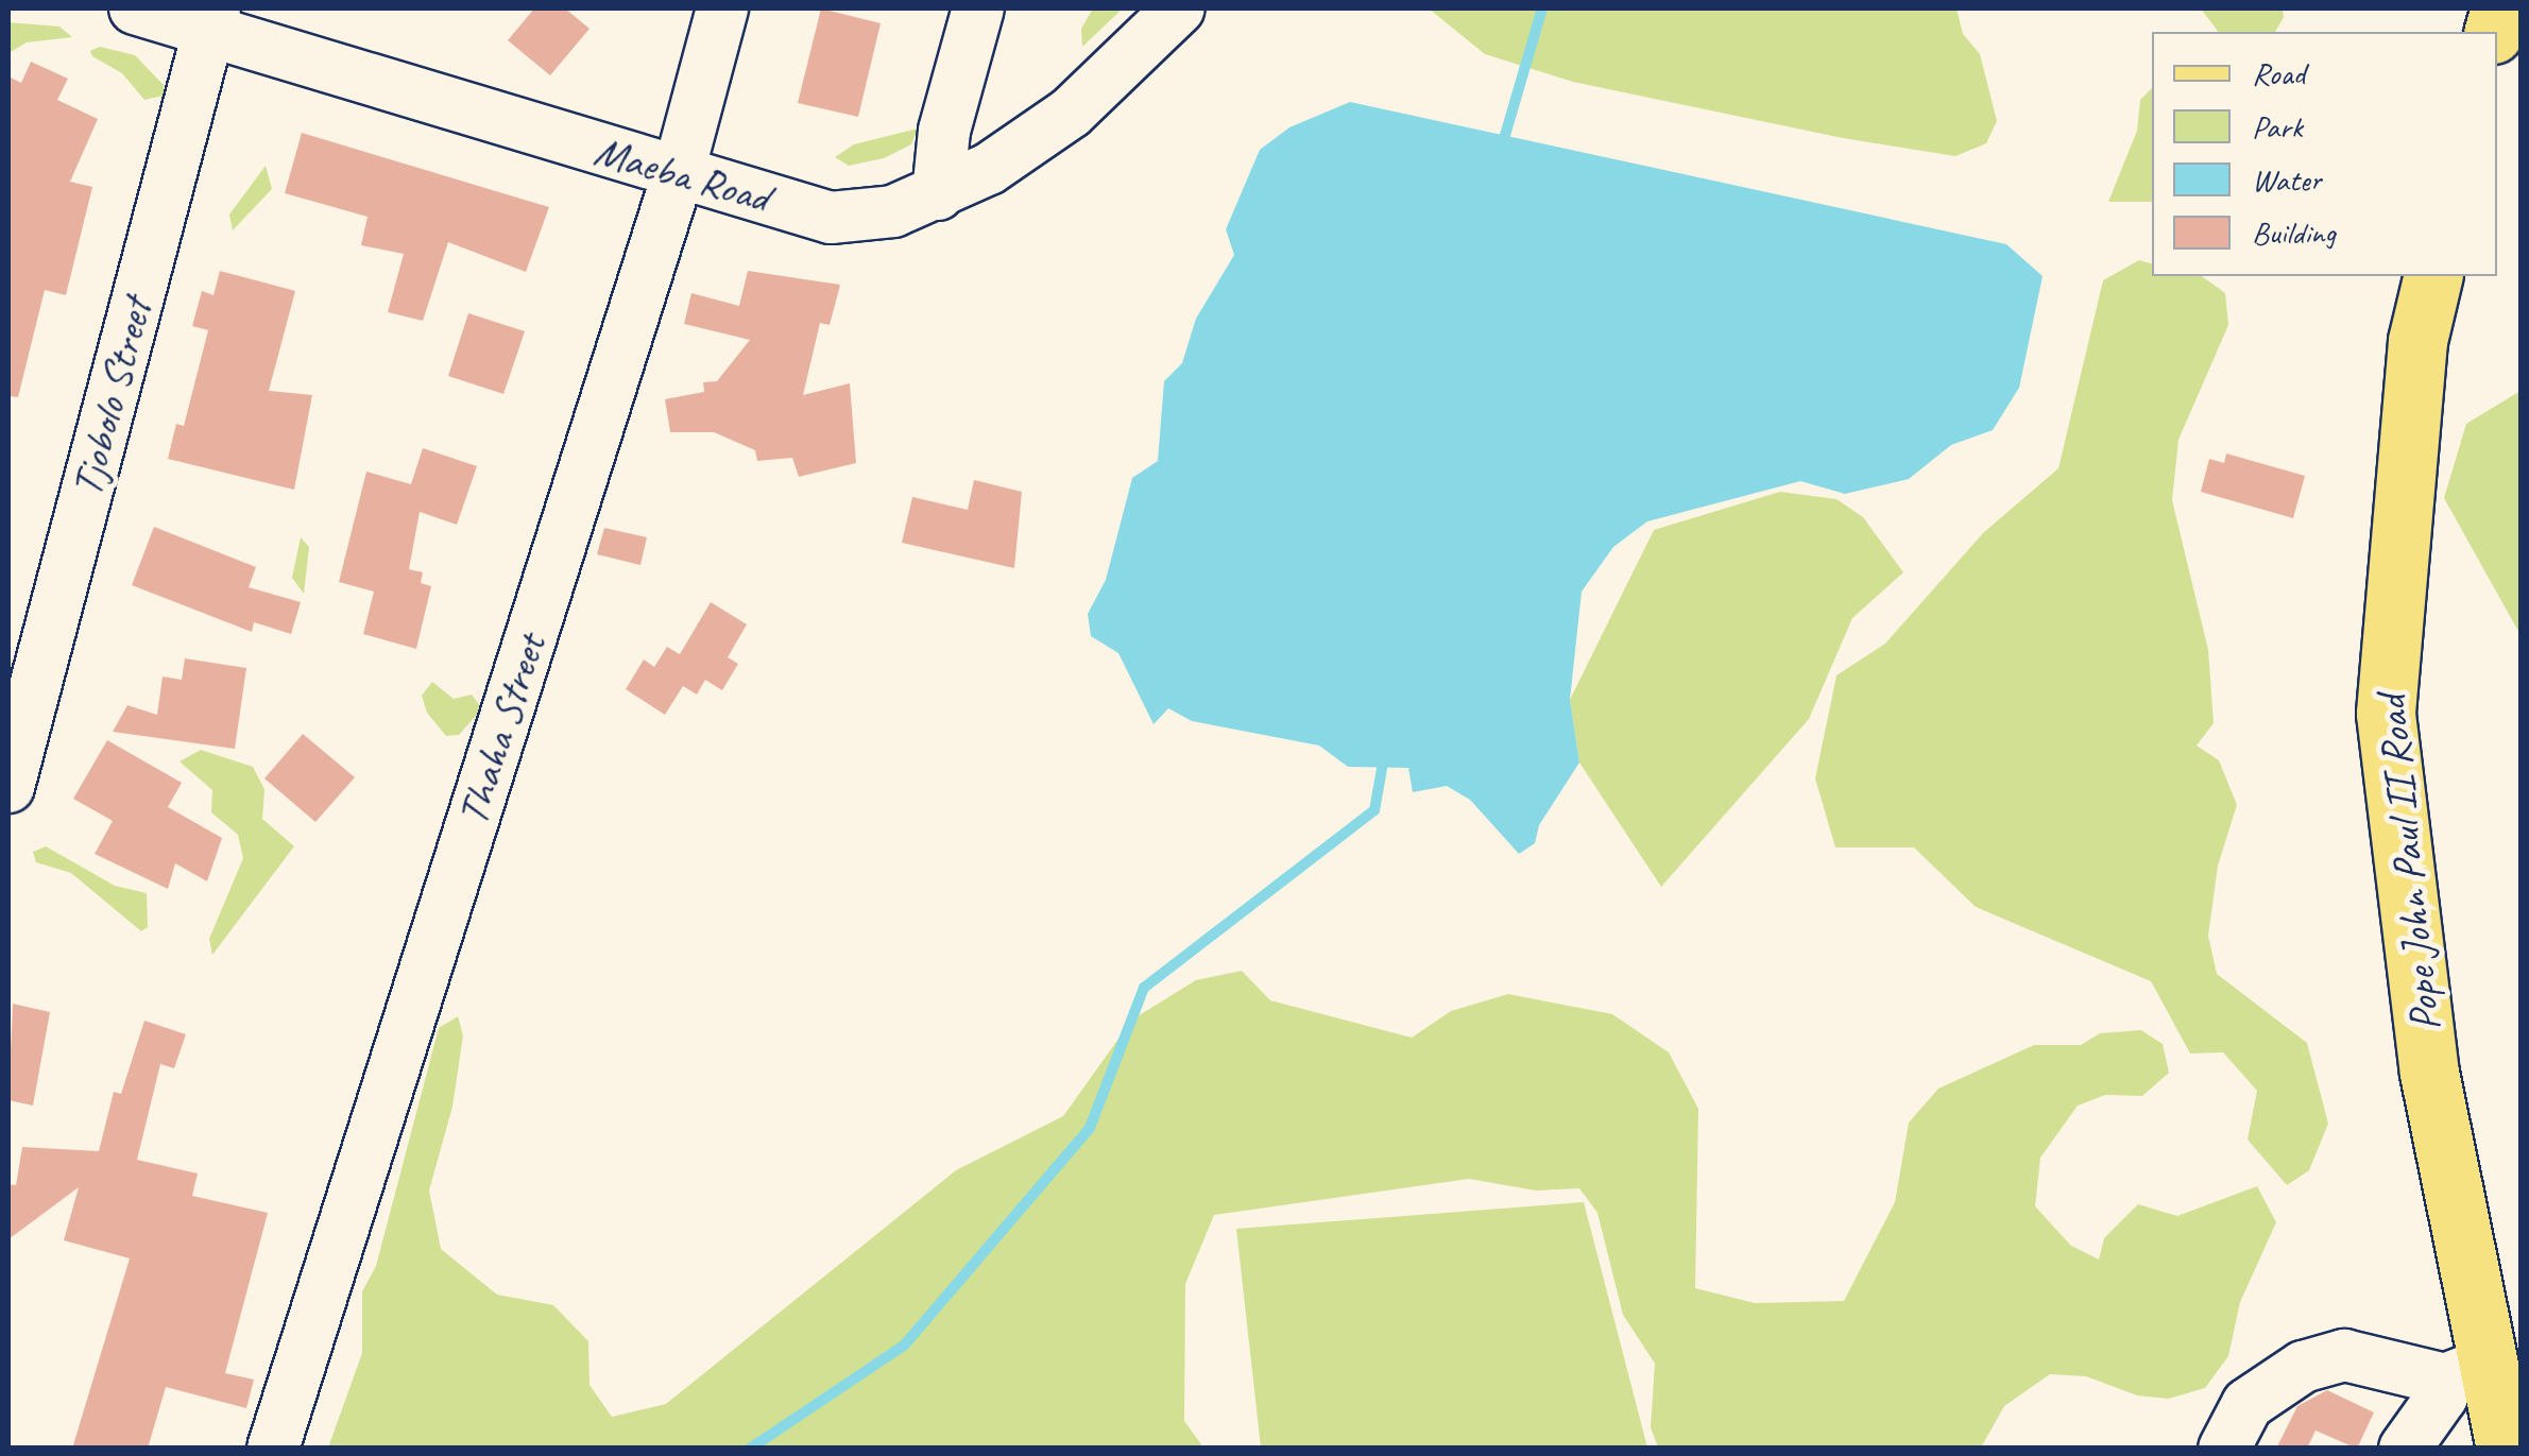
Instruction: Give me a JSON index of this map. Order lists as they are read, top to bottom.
{
  "streets": {
    "main road": ["Pope John Paul II Road"],
    "street": ["Maeba Road", "Tjobolo Street", "Thaha Street"]
  },
  "crossings": [
    ["Maeba Road", "Tjobolo Street"],
    ["Maeba Road", "Thaha Street"]
  ],
  "legend": [
    "Road",
    "Park",
    "Water",
    "Building"
  ]
}
